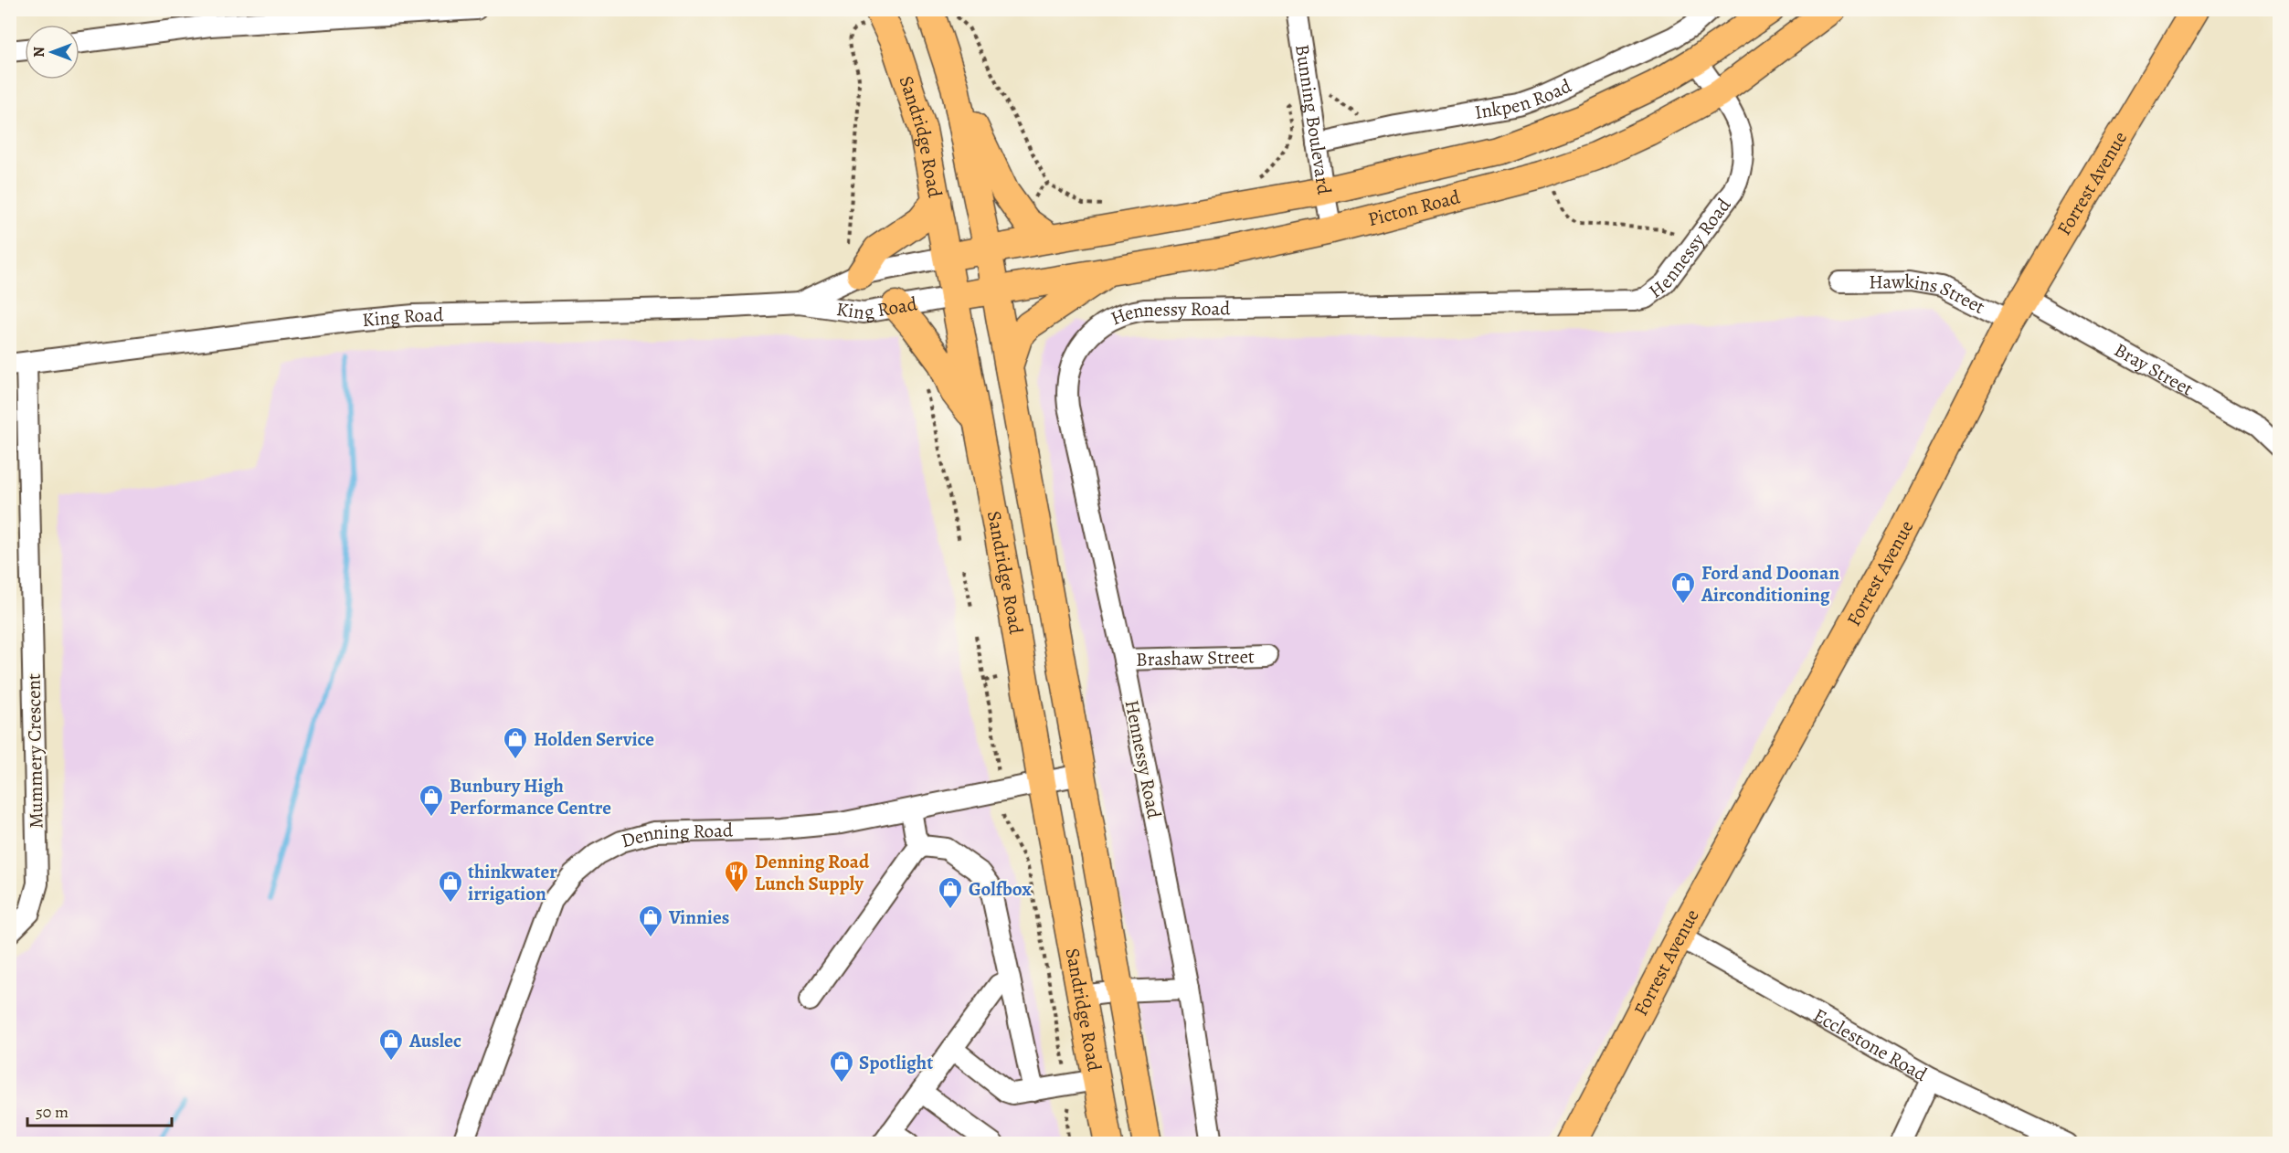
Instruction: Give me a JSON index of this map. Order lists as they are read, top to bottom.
{
  "streets": {
    "main road": ["Sandridge Road", "Forrest Avenue", "Picton Road"],
    "street": [
      "Inkpen Road",
      "Bunning Boulevard",
      "Hennessy Road",
      "Hawkins Street",
      "King Road",
      "Bray Street",
      "Brashaw Street",
      "Mummery Crescent",
      "Denning Road",
      "Ecclestone Road"
    ]
  },
  "crossings": [
    ["Inkpen Road", "Bunning Boulevard"],
    ["Bunning Boulevard", "Picton Road"],
    ["Sandridge Road", "Picton Road"],
    ["Sandridge Road", "King Road"],
    ["Sandridge Road", "Denning Road"],
    ["Forrest Avenue", "Hawkins Street"],
    ["Forrest Avenue", "Bray Street"],
    ["Forrest Avenue", "Ecclestone Road"],
    ["Picton Road", "Hennessy Road"],
    ["Picton Road", "King Road"],
    ["Hennessy Road", "Brashaw Street"],
    ["King Road", "Mummery Crescent"]
  ],
  "places": {
    "shop": [
      "Ford and Doonan Airconditioning",
      "Holden Service",
      "Bunbury High Performance Centre",
      "thinkwater irrigation",
      "Golfbox",
      "Vinnies",
      "Auslec",
      "Spotlight"
    ],
    "restaurant": ["Denning Road Lunch Supply"]
  },
  "scale_bar": "50 m",
  "north": "left"
}
